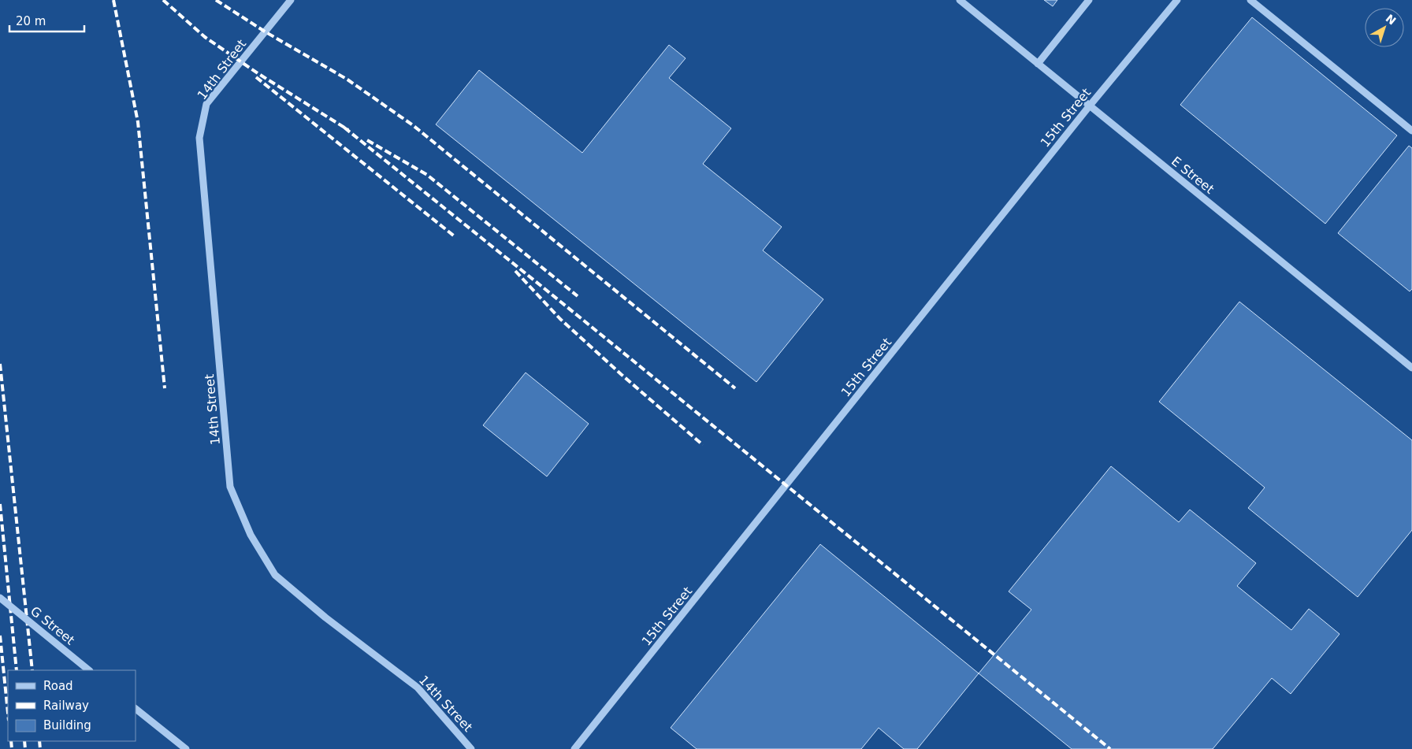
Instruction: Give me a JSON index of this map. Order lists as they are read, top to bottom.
{
  "streets": {
    "lane": [
      "14th Street",
      "15th Street",
      "E Street",
      "G Street"
    ]
  },
  "crossings": [
    ["15th Street", "E Street"]
  ],
  "legend": ["Road", "Railway", "Building"],
  "scale_bar": "20 m",
  "north": "top right"
}
